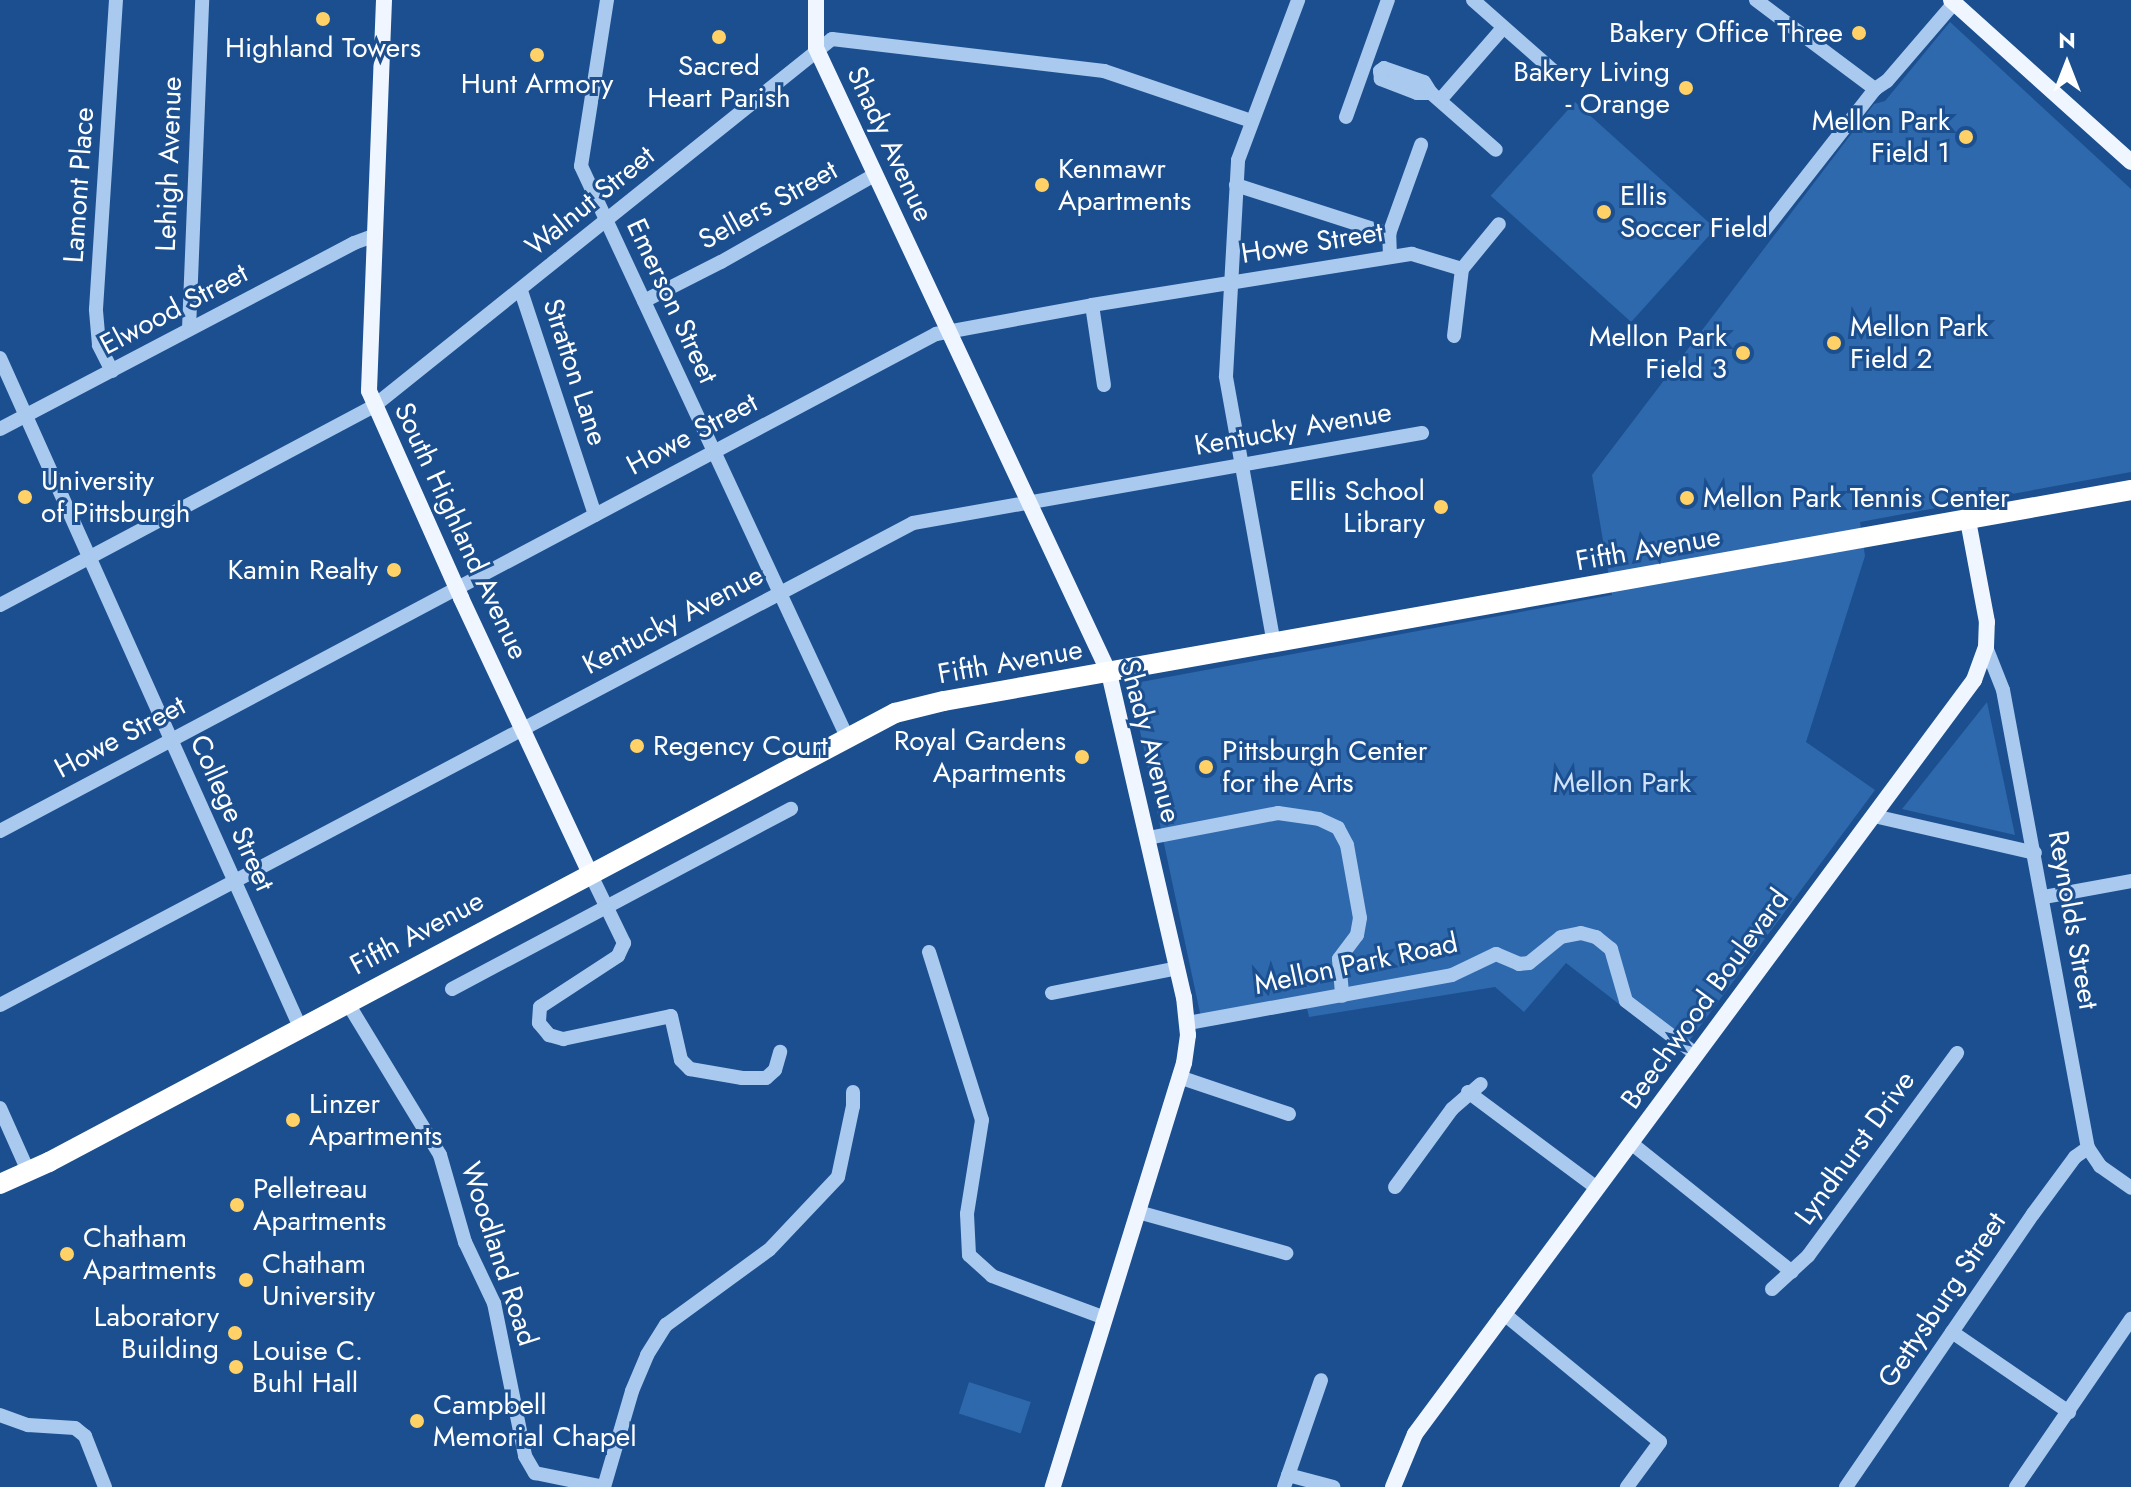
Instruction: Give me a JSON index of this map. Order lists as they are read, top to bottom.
{
  "streets": {
    "highway": ["Fifth Avenue"],
    "main road": ["Shady Avenue", "South Highland Avenue", "Beechwood Boulevard"],
    "street": [
      "Lehigh Avenue",
      "Lamont Place",
      "Walnut Street",
      "Sellers Street",
      "Howe Street",
      "Emerson Street",
      "Elwood Street",
      "Stratton Lane",
      "Kentucky Avenue",
      "College Street",
      "Reynolds Street",
      "Mellon Park Road",
      "Lyndhurst Drive",
      "Woodland Road",
      "Gettysburg Street"
    ]
  },
  "crossings": [
    ["Shady Avenue", "Walnut Street"],
    ["Shady Avenue", "Sellers Street"],
    ["Shady Avenue", "Howe Street"],
    ["Shady Avenue", "Kentucky Avenue"],
    ["Shady Avenue", "Fifth Avenue"],
    ["Shady Avenue", "Mellon Park Road"],
    ["Lehigh Avenue", "Elwood Street"],
    ["Lamont Place", "Elwood Street"],
    ["Walnut Street", "Emerson Street"],
    ["Walnut Street", "Stratton Lane"],
    ["Walnut Street", "South Highland Avenue"],
    ["Walnut Street", "College Street"],
    ["Sellers Street", "Emerson Street"],
    ["Howe Street", "Emerson Street"],
    ["Howe Street", "Stratton Lane"],
    ["Howe Street", "South Highland Avenue"],
    ["Howe Street", "College Street"],
    ["Emerson Street", "Kentucky Avenue"],
    ["Emerson Street", "Fifth Avenue"],
    ["Elwood Street", "South Highland Avenue"],
    ["Elwood Street", "College Street"],
    ["Kentucky Avenue", "South Highland Avenue"],
    ["Kentucky Avenue", "College Street"],
    ["South Highland Avenue", "Fifth Avenue"],
    ["Fifth Avenue", "College Street"],
    ["Fifth Avenue", "Beechwood Boulevard"],
    ["Fifth Avenue", "Woodland Road"],
    ["Reynolds Street", "Beechwood Boulevard"],
    ["Reynolds Street", "Gettysburg Street"],
    ["Mellon Park Road", "Beechwood Boulevard"]
  ],
  "parks": ["Mellon Park"],
  "places": [
    "Highland Towers",
    "Bakery Office Three",
    "Sacred Heart Parish",
    "Hunt Armory",
    "Bakery Living - Orange",
    "Mellon Park Field 1",
    "Kenmawr Apartments",
    "Ellis Soccer Field",
    "Mellon Park Field 2",
    "Mellon Park Field 3",
    "University of Pittsburgh",
    "Mellon Park Tennis Center",
    "Ellis School Library",
    "Kamin Realty",
    "Regency Court",
    "Royal Gardens Apartments",
    "Pittsburgh Center for the Arts",
    "Linzer Apartments",
    "Pelletreau Apartments",
    "Chatham Apartments",
    "Chatham University",
    "Laboratory Building",
    "Louise C. Buhl Hall",
    "Campbell Memorial Chapel"
  ],
  "north": "top"
}
